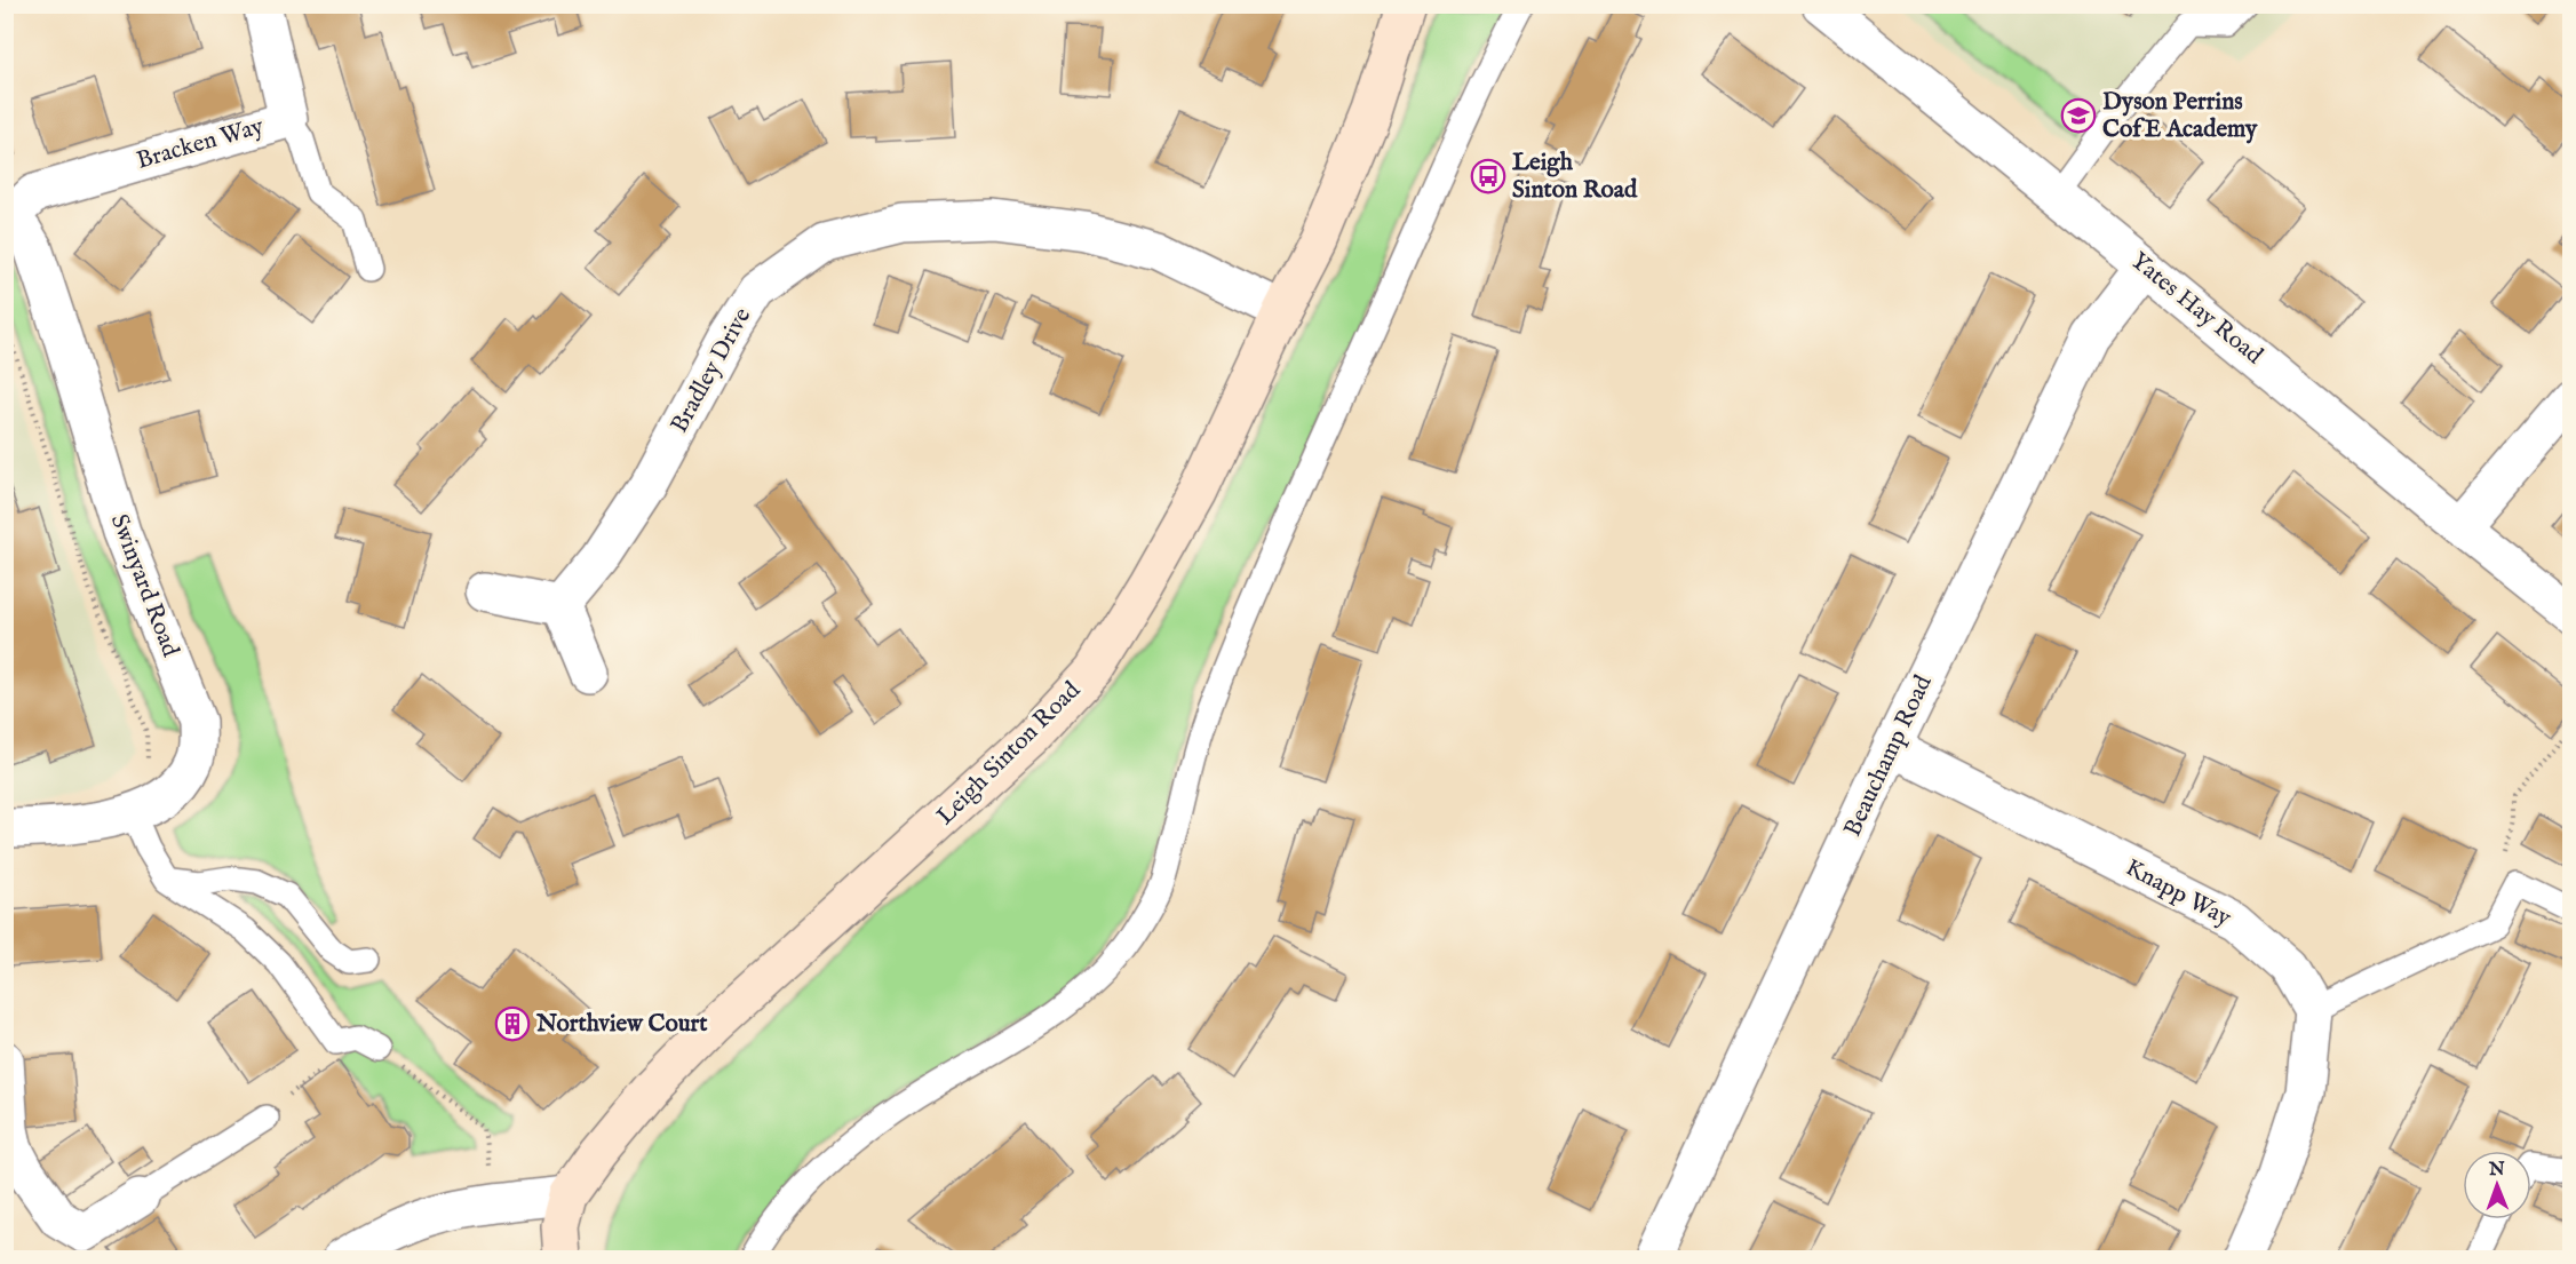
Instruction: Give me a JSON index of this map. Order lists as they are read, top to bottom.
{
  "streets": {
    "main road": ["Leigh Sinton Road"],
    "street": [
      "Bracken Way",
      "Yates Hay Road",
      "Bradley Drive",
      "Swinyard Road",
      "Beauchamp Road",
      "Knapp Way"
    ]
  },
  "crossings": [
    ["Bracken Way", "Swinyard Road"],
    ["Yates Hay Road", "Beauchamp Road"],
    ["Bradley Drive", "Leigh Sinton Road"],
    ["Beauchamp Road", "Knapp Way"]
  ],
  "places": {
    "school or university": ["Dyson Perrins CofE Academy"],
    "bus stop": ["Leigh Sinton Road"],
    "building": ["Northview Court"]
  },
  "north": "top"
}
